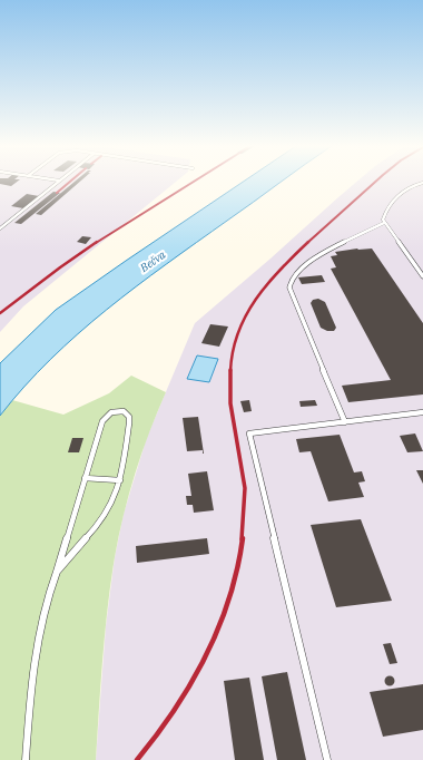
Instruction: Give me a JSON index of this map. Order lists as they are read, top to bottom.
{
  "water": ["Bečva"]
}
